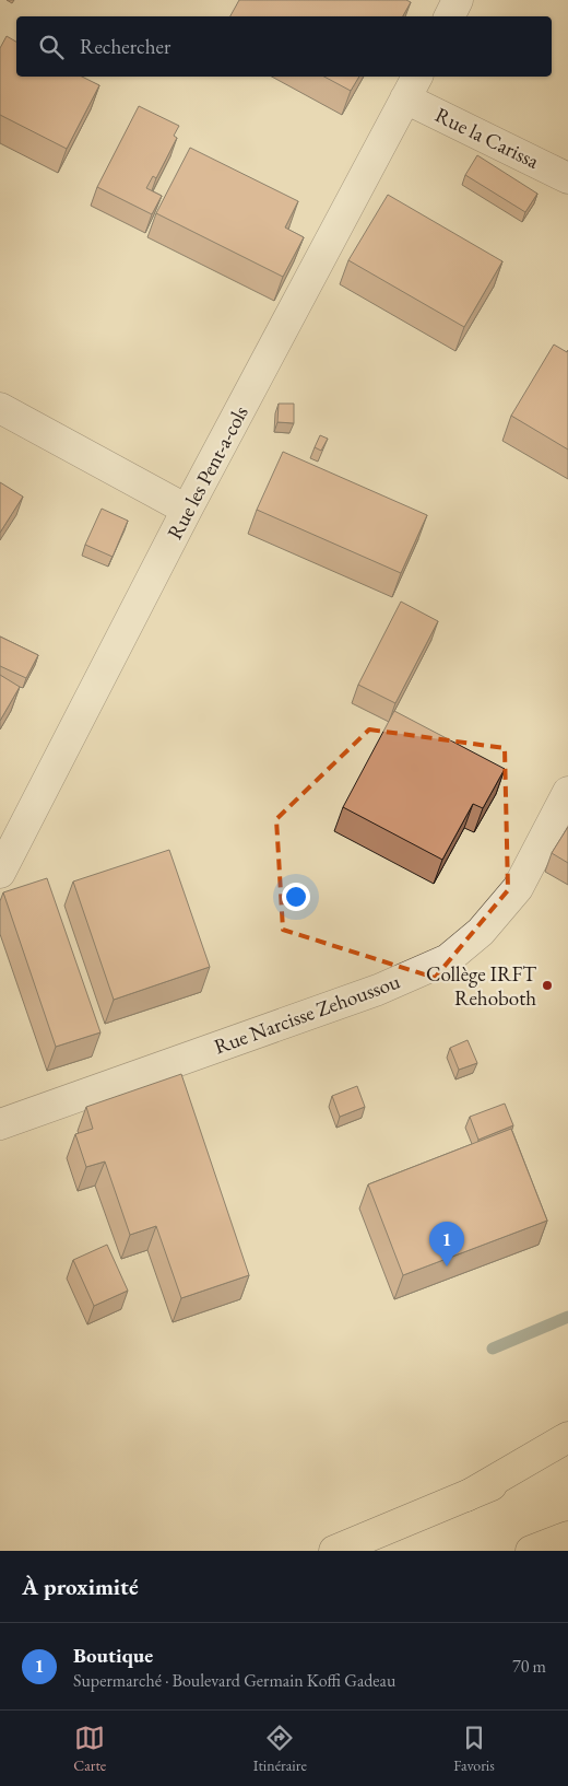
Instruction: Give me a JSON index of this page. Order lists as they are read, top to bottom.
{
  "streets": {
    "street": ["Rue la Carissa", "Rue les Pent-a-cols", "Rue Narcisse Zehoussou"]
  },
  "crossings": [
    ["Rue la Carissa", "Rue les Pent-a-cols"]
  ],
  "places": ["Collège IRFT Rehoboth"],
  "page": {
    "search": "Rechercher",
    "pins": "1",
    "heading": "À proximité",
    "list": [
      {
        "mark": "1",
        "name": "Boutique",
        "note": "Supermarché · Boulevard Germain Koffi Gadeau",
        "value": "70 m"
      }
    ],
    "nav": ["Carte", "Itinéraire", "Favoris"]
  }
}
